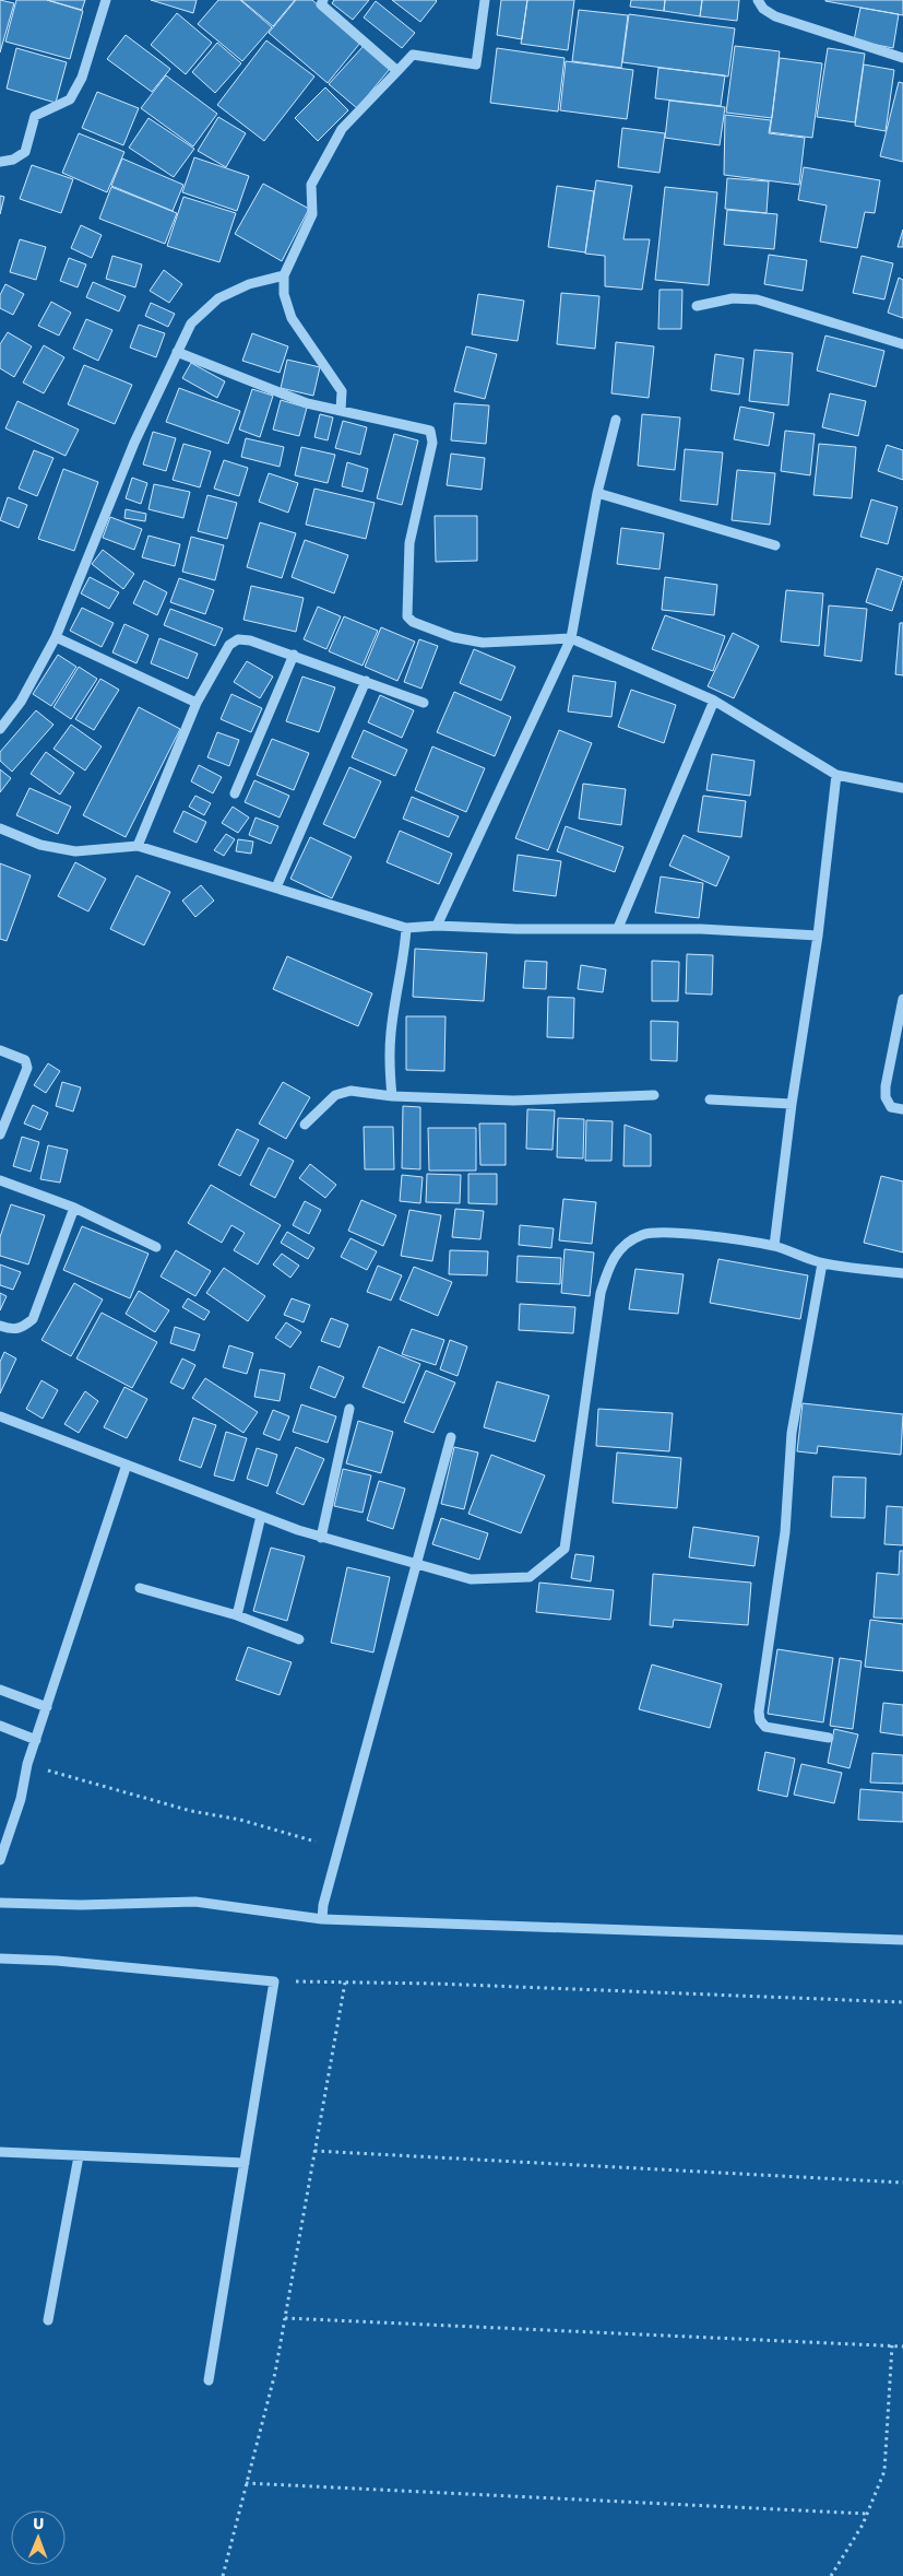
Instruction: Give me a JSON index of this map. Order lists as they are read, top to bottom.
{
  "north": "top"
}
